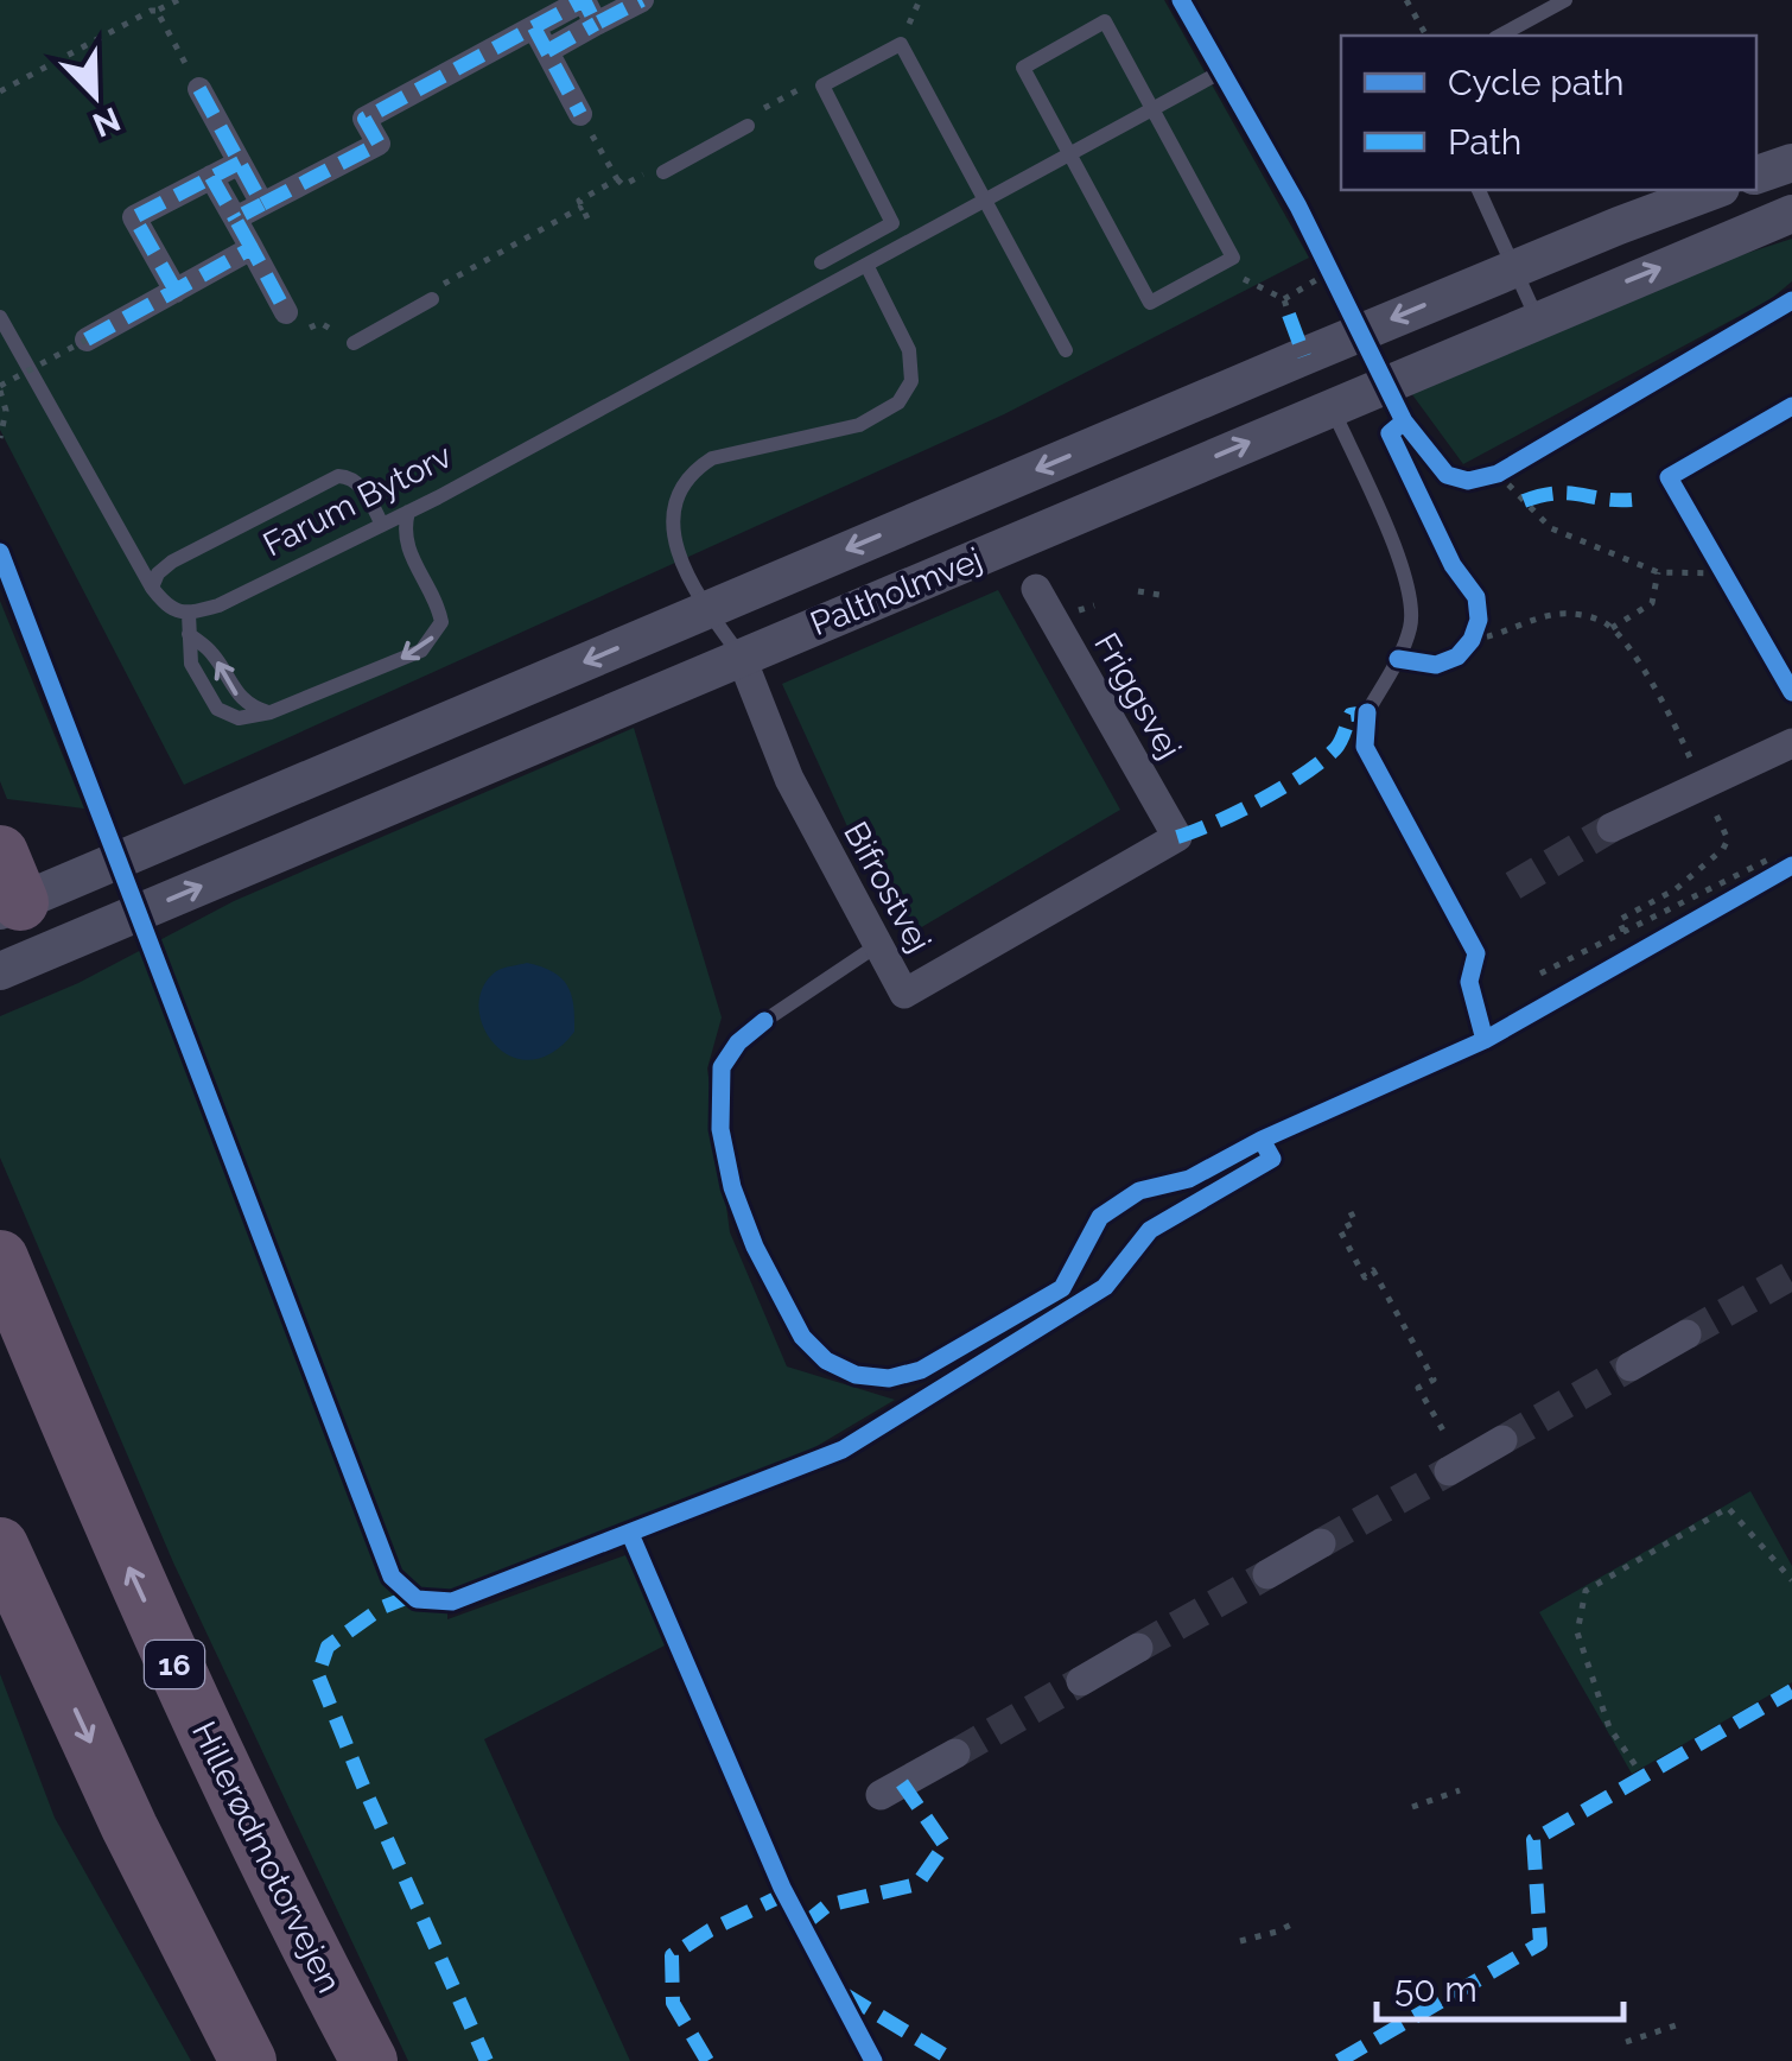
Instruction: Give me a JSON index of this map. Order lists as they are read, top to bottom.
{
  "streets": {
    "highway": ["16", "Hillerødmotorvejen"],
    "street": ["Paltholmvej", "Friggsvej", "Bifrostvej"],
    "lane": ["Farum Bytorv"]
  },
  "crossings": [
    ["Paltholmvej", "Bifrostvej"],
    ["Friggsvej", "Bifrostvej"]
  ],
  "legend": ["Cycle path", "Path"],
  "scale_bar": "50 m",
  "north": "bottom right"
}
